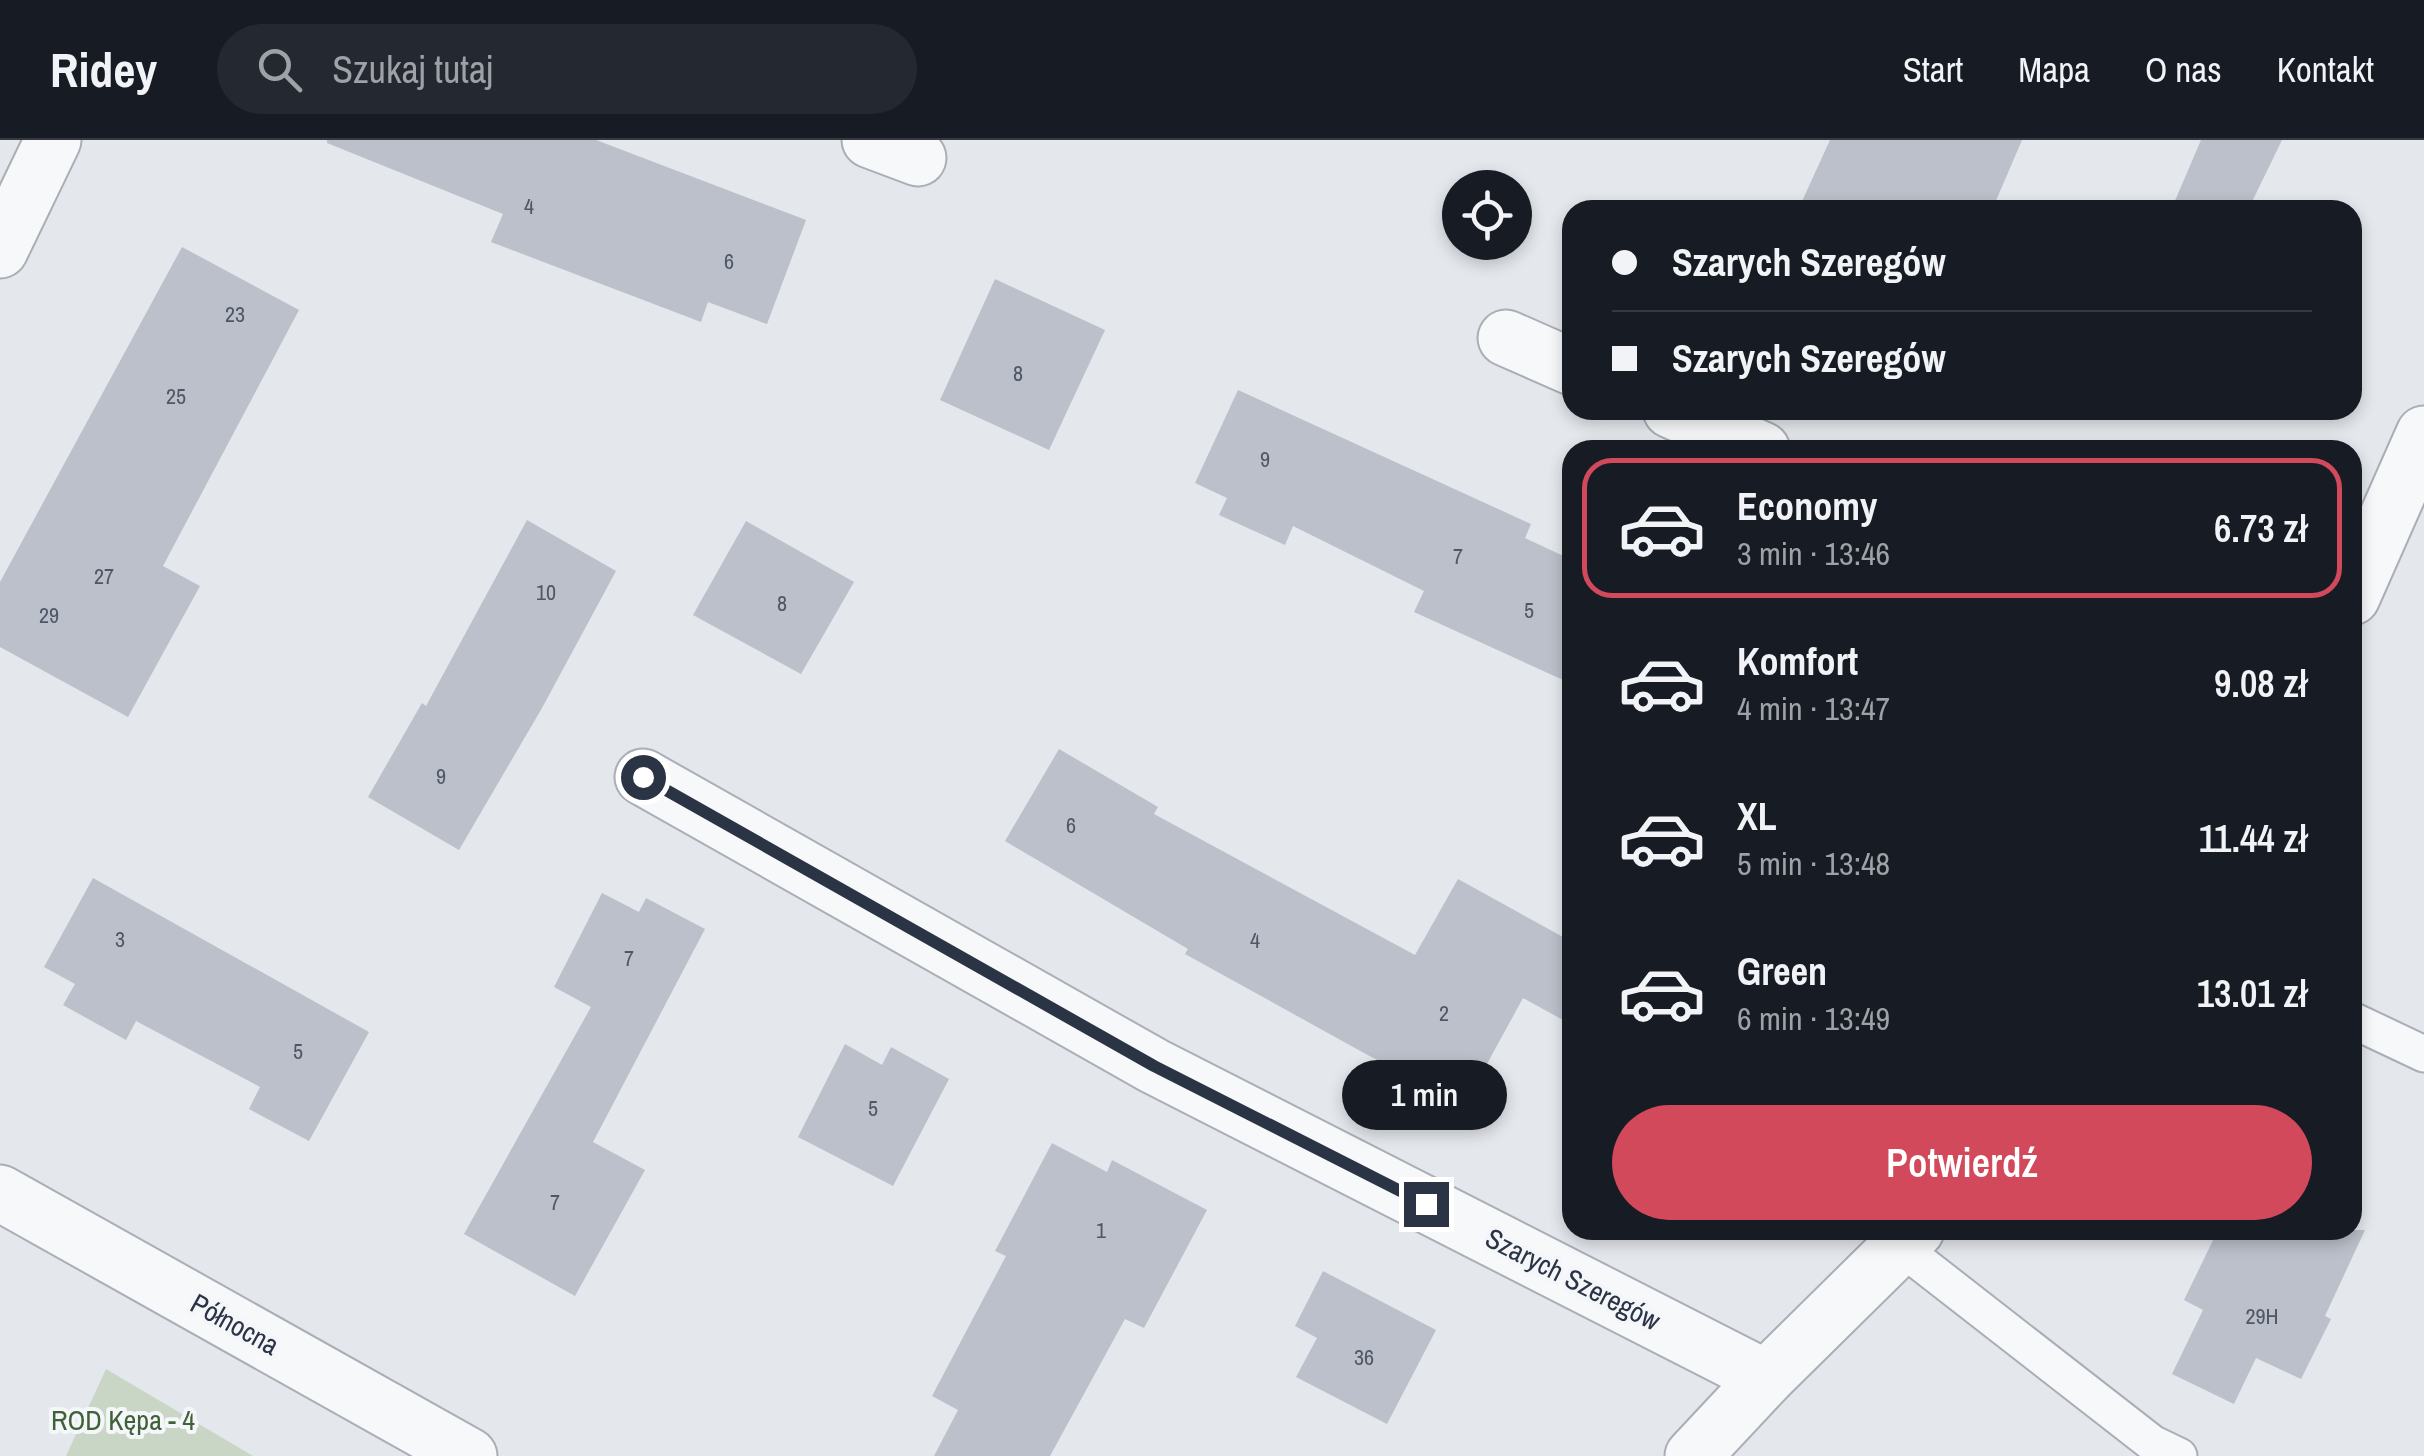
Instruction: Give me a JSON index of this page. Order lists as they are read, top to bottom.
{
  "streets": {
    "street": ["Szarych Szeregów", "Północna"]
  },
  "parks": ["ROD Kępa - 4"],
  "house_numbers": [
    "4",
    "6",
    "23",
    "8",
    "25",
    "9",
    "7",
    "27",
    "10",
    "8",
    "5",
    "29",
    "9",
    "6",
    "3",
    "4",
    "7",
    "2",
    "5",
    "5",
    "7",
    "1",
    "29H",
    "36"
  ],
  "page": {
    "header": "Ridey",
    "search": "Szukaj tutaj",
    "nav": [
      "Start",
      "Mapa",
      "O nas",
      "Kontakt"
    ],
    "banner": ["Szarych Szeregów", "Szarych Szeregów"],
    "list": [
      {
        "name": "Economy",
        "note": "3 min · 13:46",
        "value": "6.73 zł"
      },
      {
        "name": "Komfort",
        "note": "4 min · 13:47",
        "value": "9.08 zł"
      },
      {
        "name": "XL",
        "note": "5 min · 13:48",
        "value": "11.44 zł"
      },
      {
        "name": "Green",
        "note": "6 min · 13:49",
        "value": "13.01 zł"
      }
    ],
    "bubble": "1 min",
    "buttons": "Potwierdź"
  }
}
